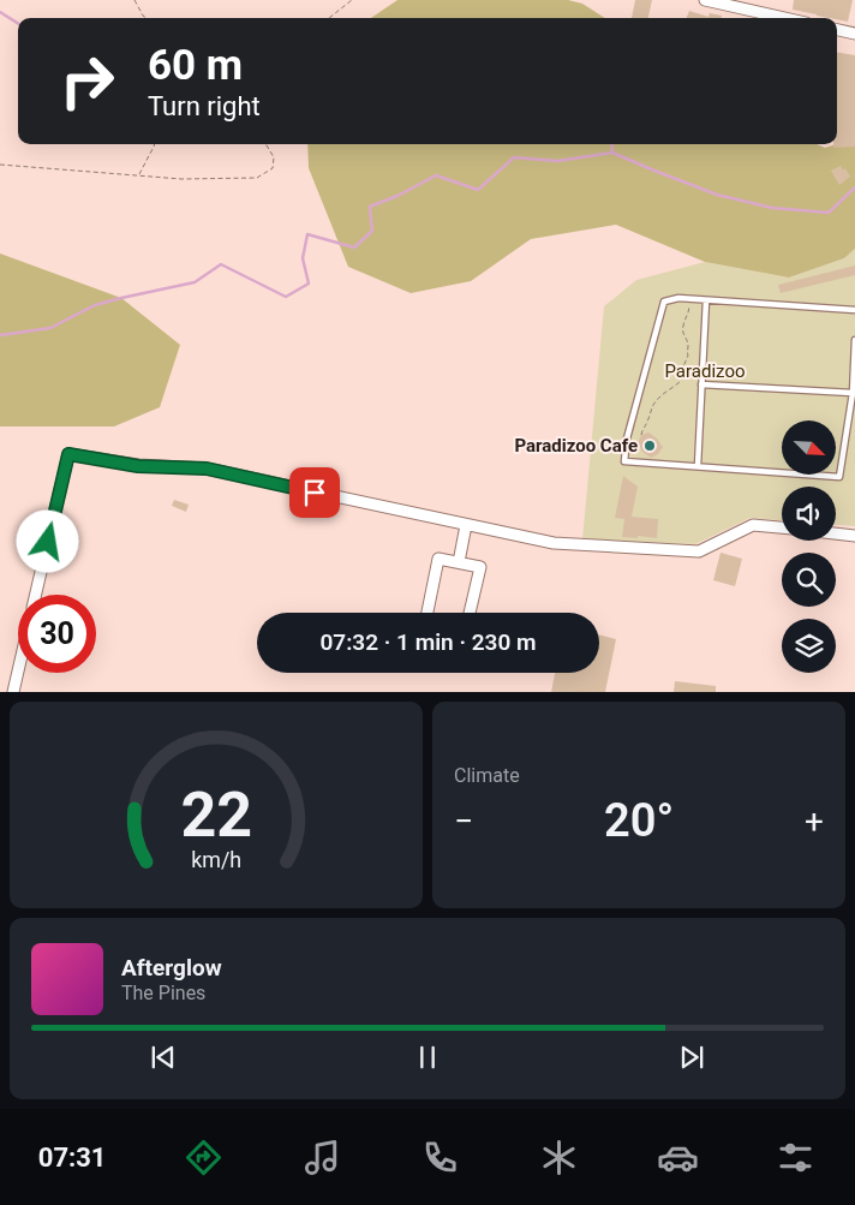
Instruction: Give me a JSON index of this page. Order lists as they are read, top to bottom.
{
  "parks": ["Paradizoo"],
  "places": ["Paradizoo Cafe"],
  "north": "bottom right",
  "page": {
    "turn": ["60 m", "Turn right"],
    "limit": "30",
    "trip": "07:32 · 1 min · 230 m",
    "tile": "Climate",
    "heat": ["−", "20°", "+"],
    "song": ["Afterglow", "The Pines"],
    "tabs": "07:31",
    "gauge": ["22", "km/h"]
  }
}
